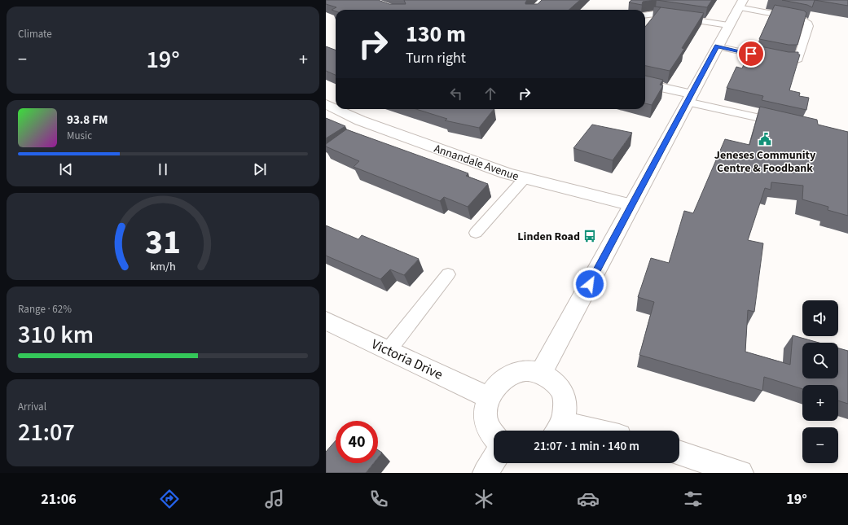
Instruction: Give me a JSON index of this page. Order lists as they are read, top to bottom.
{
  "streets": {
    "street": ["Annandale Avenue", "Victoria Drive"]
  },
  "places": {
    "public building": ["Jeneses Community Centre & Foodbank"],
    "bus stop": ["Linden Road"]
  },
  "page": {
    "tile": [
      "Climate",
      ["Range · 62%", "310 km"],
      ["Arrival", "21:07"]
    ],
    "turn": ["130 m", "Turn right"],
    "heat": ["−", "19°", "+"],
    "song": ["93.8 FM", "Music"],
    "map_buttons": ["+", "−"],
    "limit": "40",
    "trip": "21:07 · 1 min · 140 m",
    "tabs": ["21:06", "19°"],
    "gauge": ["31", "km/h"]
  }
}
